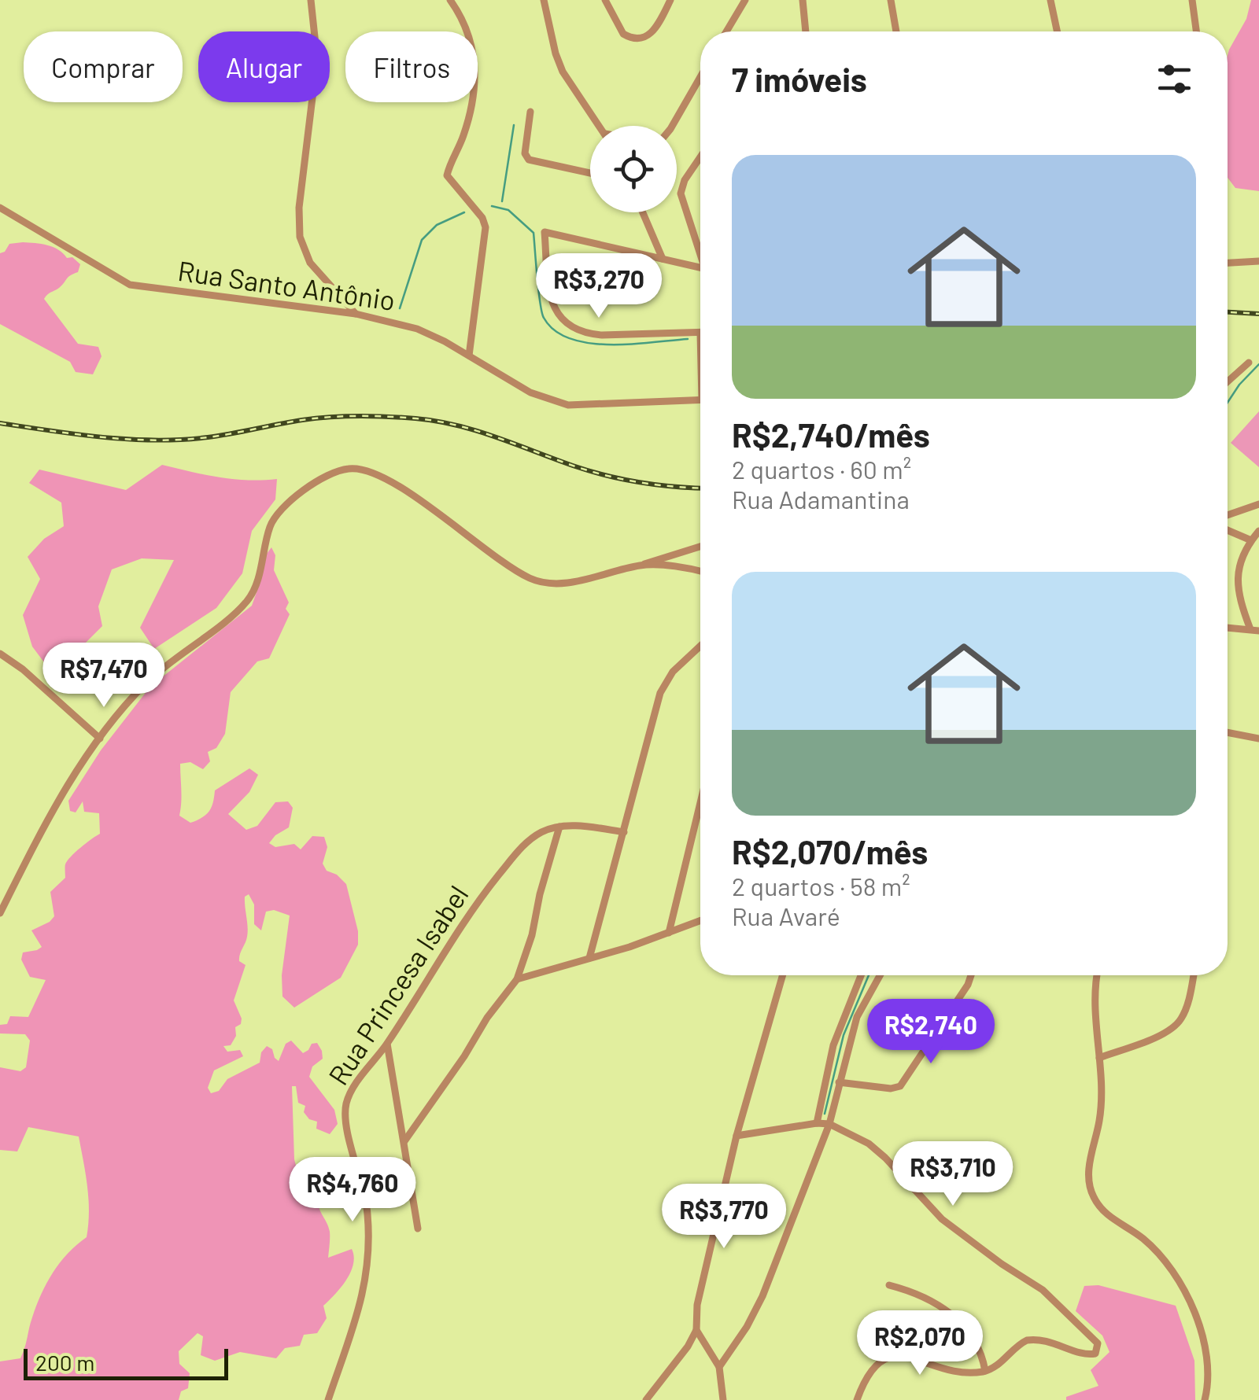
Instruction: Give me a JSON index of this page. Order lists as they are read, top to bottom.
{
  "streets": {
    "street": ["Rua Santo Antônio", "Rua Princesa Isabel"]
  },
  "scale_bar": "200 m",
  "page": {
    "chip": ["Comprar", "Alugar", "Filtros"],
    "heading": "7 imóveis",
    "list": [
      {
        "name": "R$2,740/mês",
        "note": "2 quartos · 60 m² · Rua Adamantina"
      },
      {
        "name": "R$2,070/mês",
        "note": "2 quartos · 58 m² · Rua Avaré"
      }
    ],
    "price": [
      "R$3,270",
      "R$7,470",
      "R$2,740",
      "R$3,710",
      "R$4,760",
      "R$3,770",
      "R$2,070"
    ],
    "scale": "200 m"
  }
}
